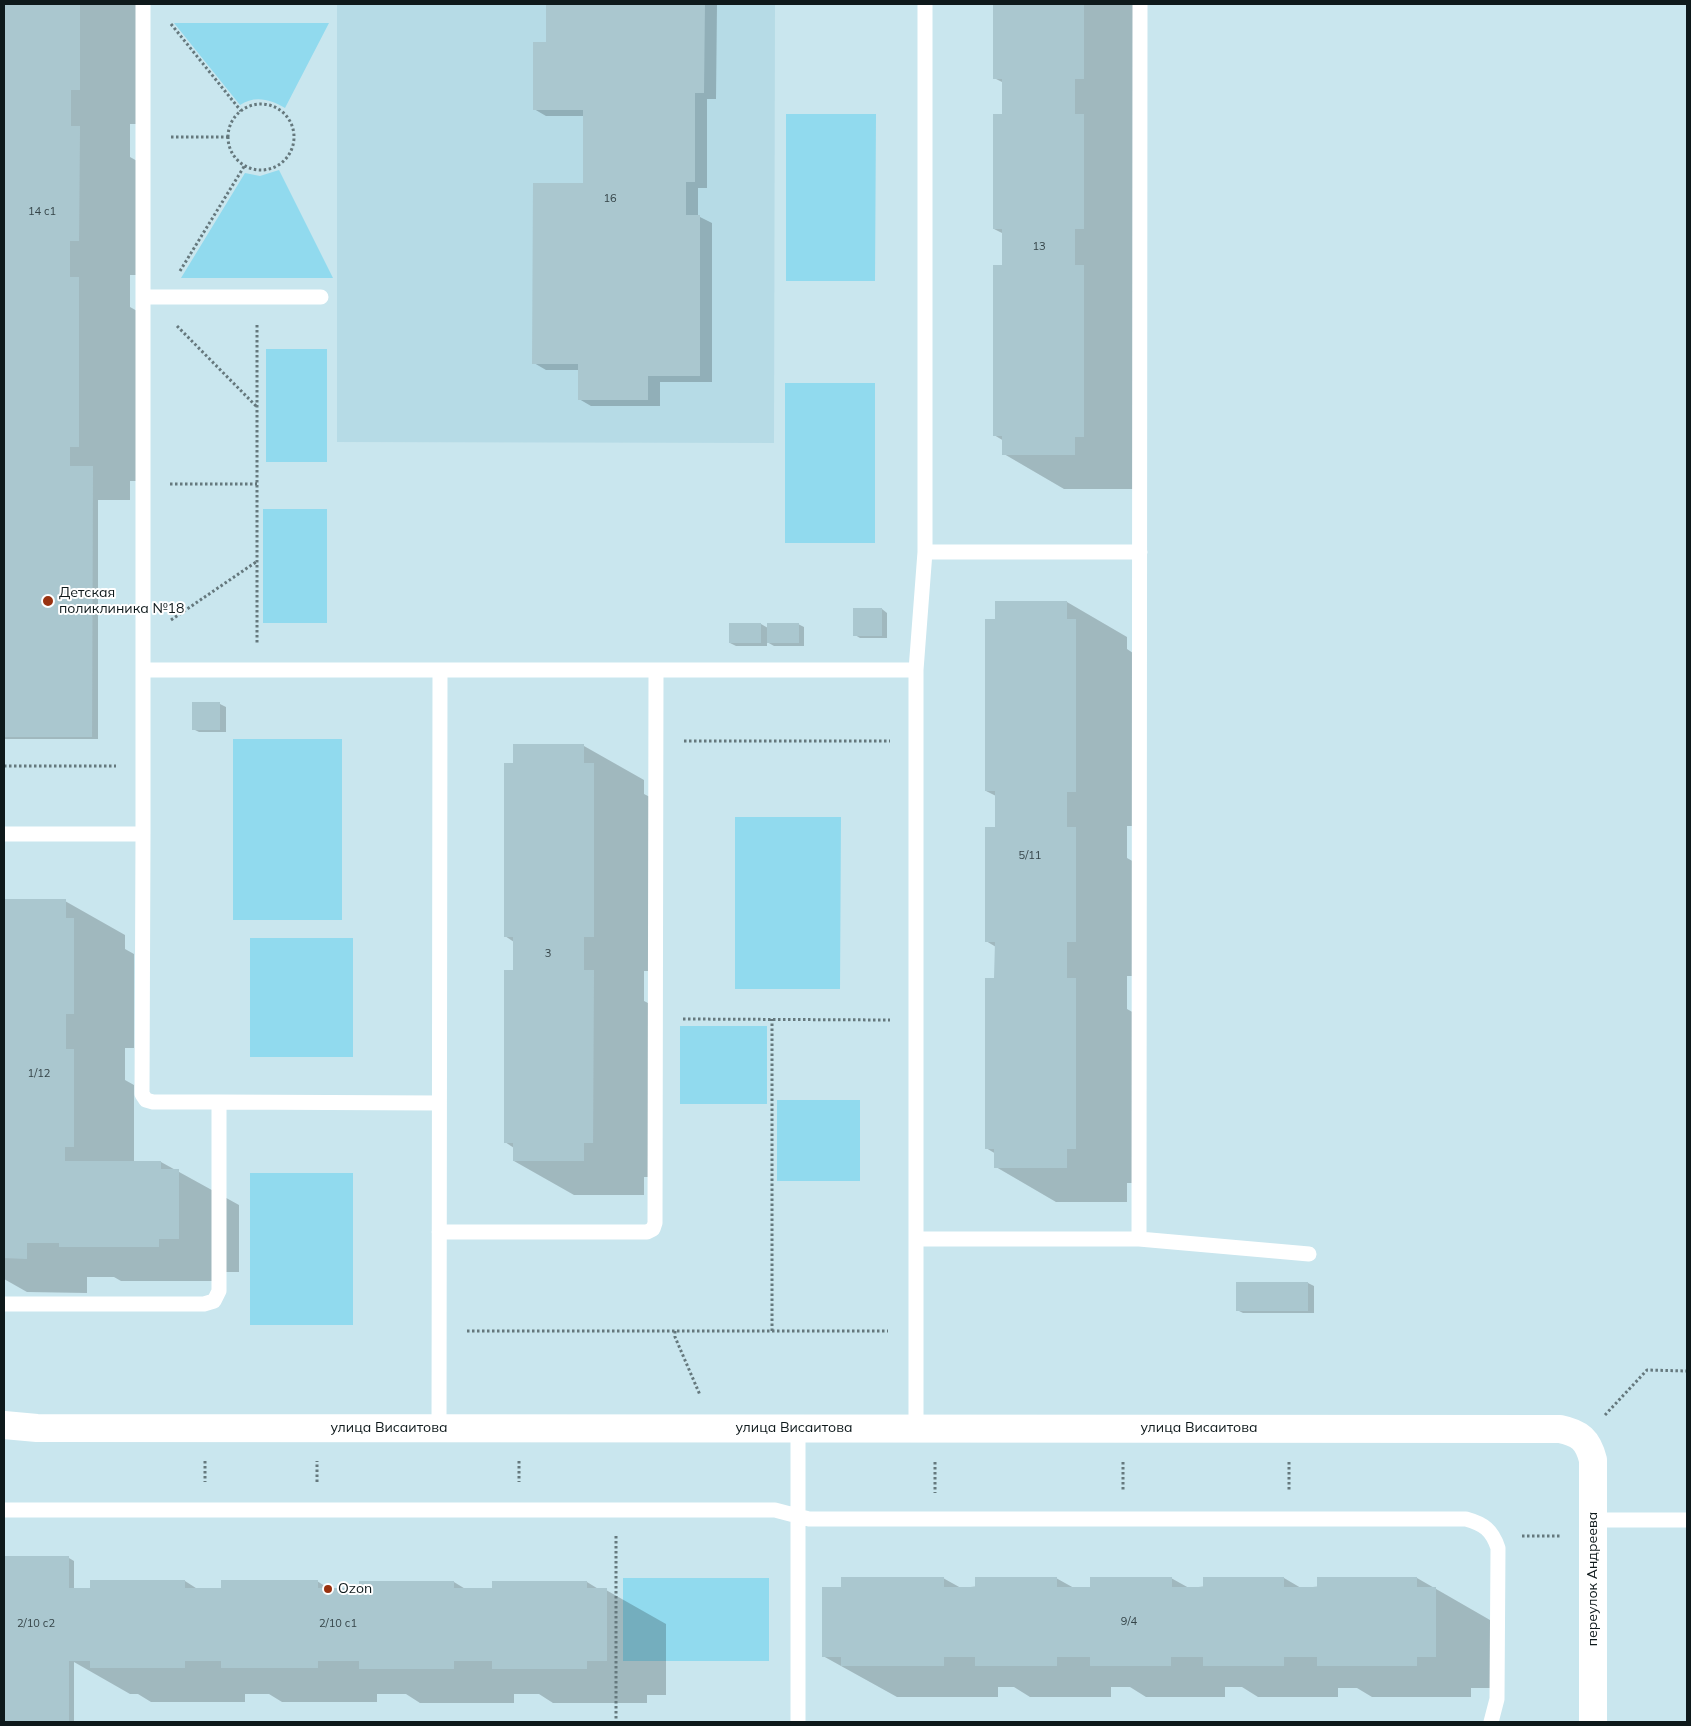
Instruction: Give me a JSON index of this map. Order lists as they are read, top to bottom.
{
  "streets": {
    "street": ["улица Висаитова", "переулок Андреева"]
  },
  "crossings": [
    ["улица Висаитова", "переулок Андреева"]
  ],
  "places": ["Детская поликлиника №18", "Ozon"],
  "house_numbers": [
    "16",
    "14 с1",
    "13",
    "5/11",
    "3",
    "1/12",
    "9/4",
    "2/10 с2",
    "2/10 с1"
  ]
}
